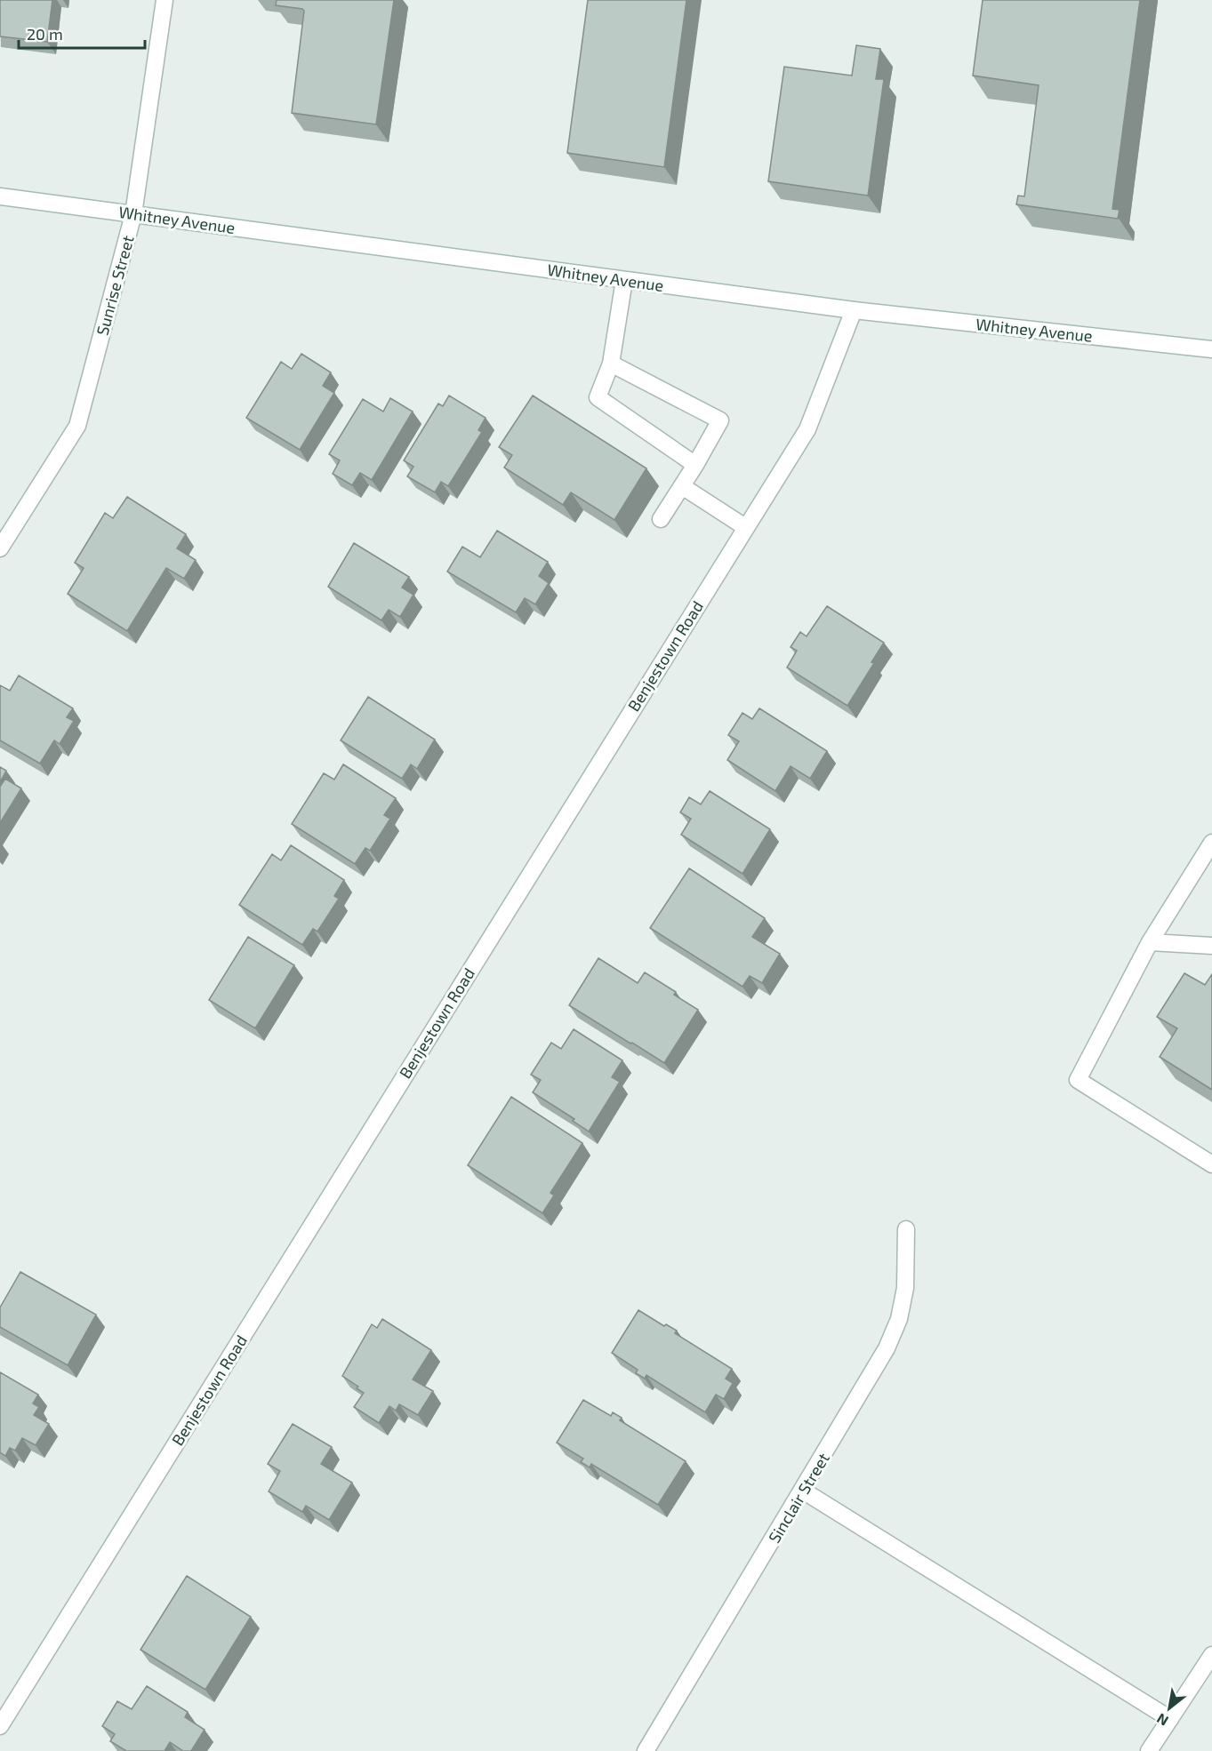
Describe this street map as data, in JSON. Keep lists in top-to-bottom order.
{
  "streets": {
    "street": [
      "Whitney Avenue",
      "Sunrise Street",
      "Benjestown Road",
      "Sinclair Street"
    ]
  },
  "crossings": [
    ["Whitney Avenue", "Sunrise Street"],
    ["Whitney Avenue", "Benjestown Road"]
  ],
  "scale_bar": "20 m",
  "north": "bottom left"
}
